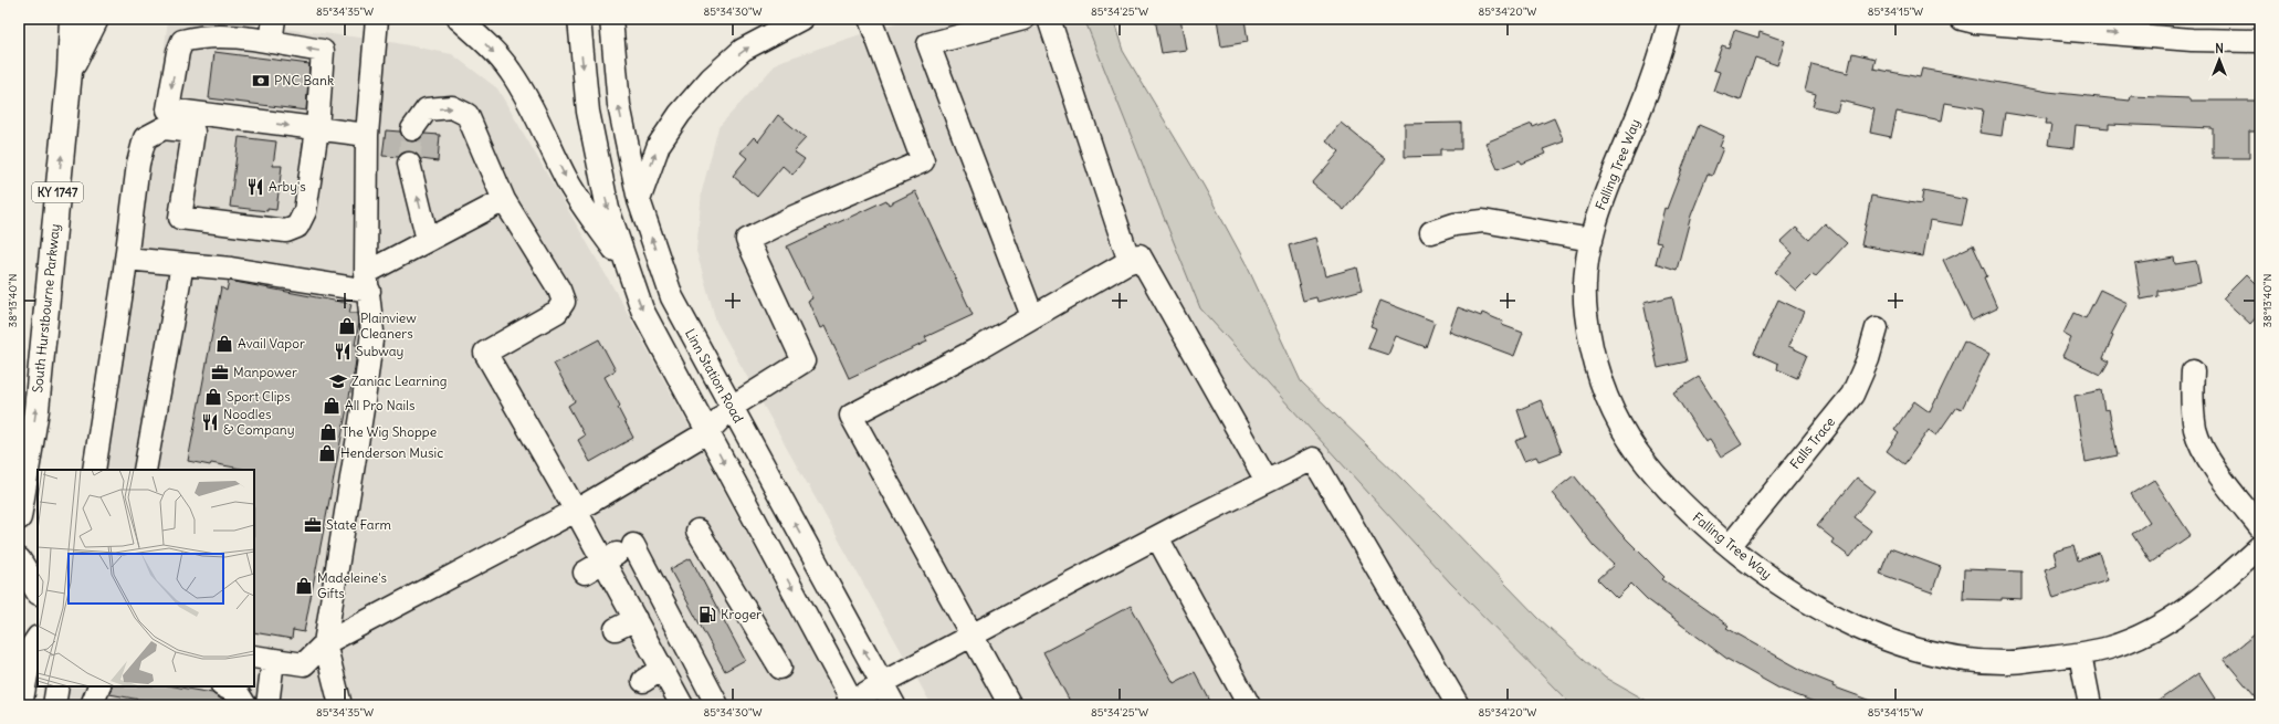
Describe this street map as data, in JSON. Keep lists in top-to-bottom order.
{
  "streets": {
    "main road": ["KY 1747", "South Hurstbourne Parkway"],
    "street": ["Falling Tree Way", "Linn Station Road", "Falls Trace"]
  },
  "crossings": [
    ["Falling Tree Way", "Falls Trace"]
  ],
  "one_way": ["South Hurstbourne Parkway"],
  "places": {
    "bank": ["PNC Bank"],
    "restaurant": ["Arby's", "Subway", "Noodles & Company"],
    "shop": [
      "Plainview Cleaners",
      "Avail Vapor",
      "Sport Clips",
      "All Pro Nails",
      "The Wig Shoppe",
      "Henderson Music",
      "Madeleine's Gifts"
    ],
    "office": ["Manpower", "State Farm"],
    "school or university": ["Zaniac Learning"],
    "fuel station": ["Kroger"]
  },
  "north": "top",
  "coordinates": [
    "85°34'35\"W",
    "85°34'30\"W",
    "85°34'25\"W",
    "85°34'20\"W",
    "85°34'15\"W",
    "38°13'40\"N"
  ]
}
